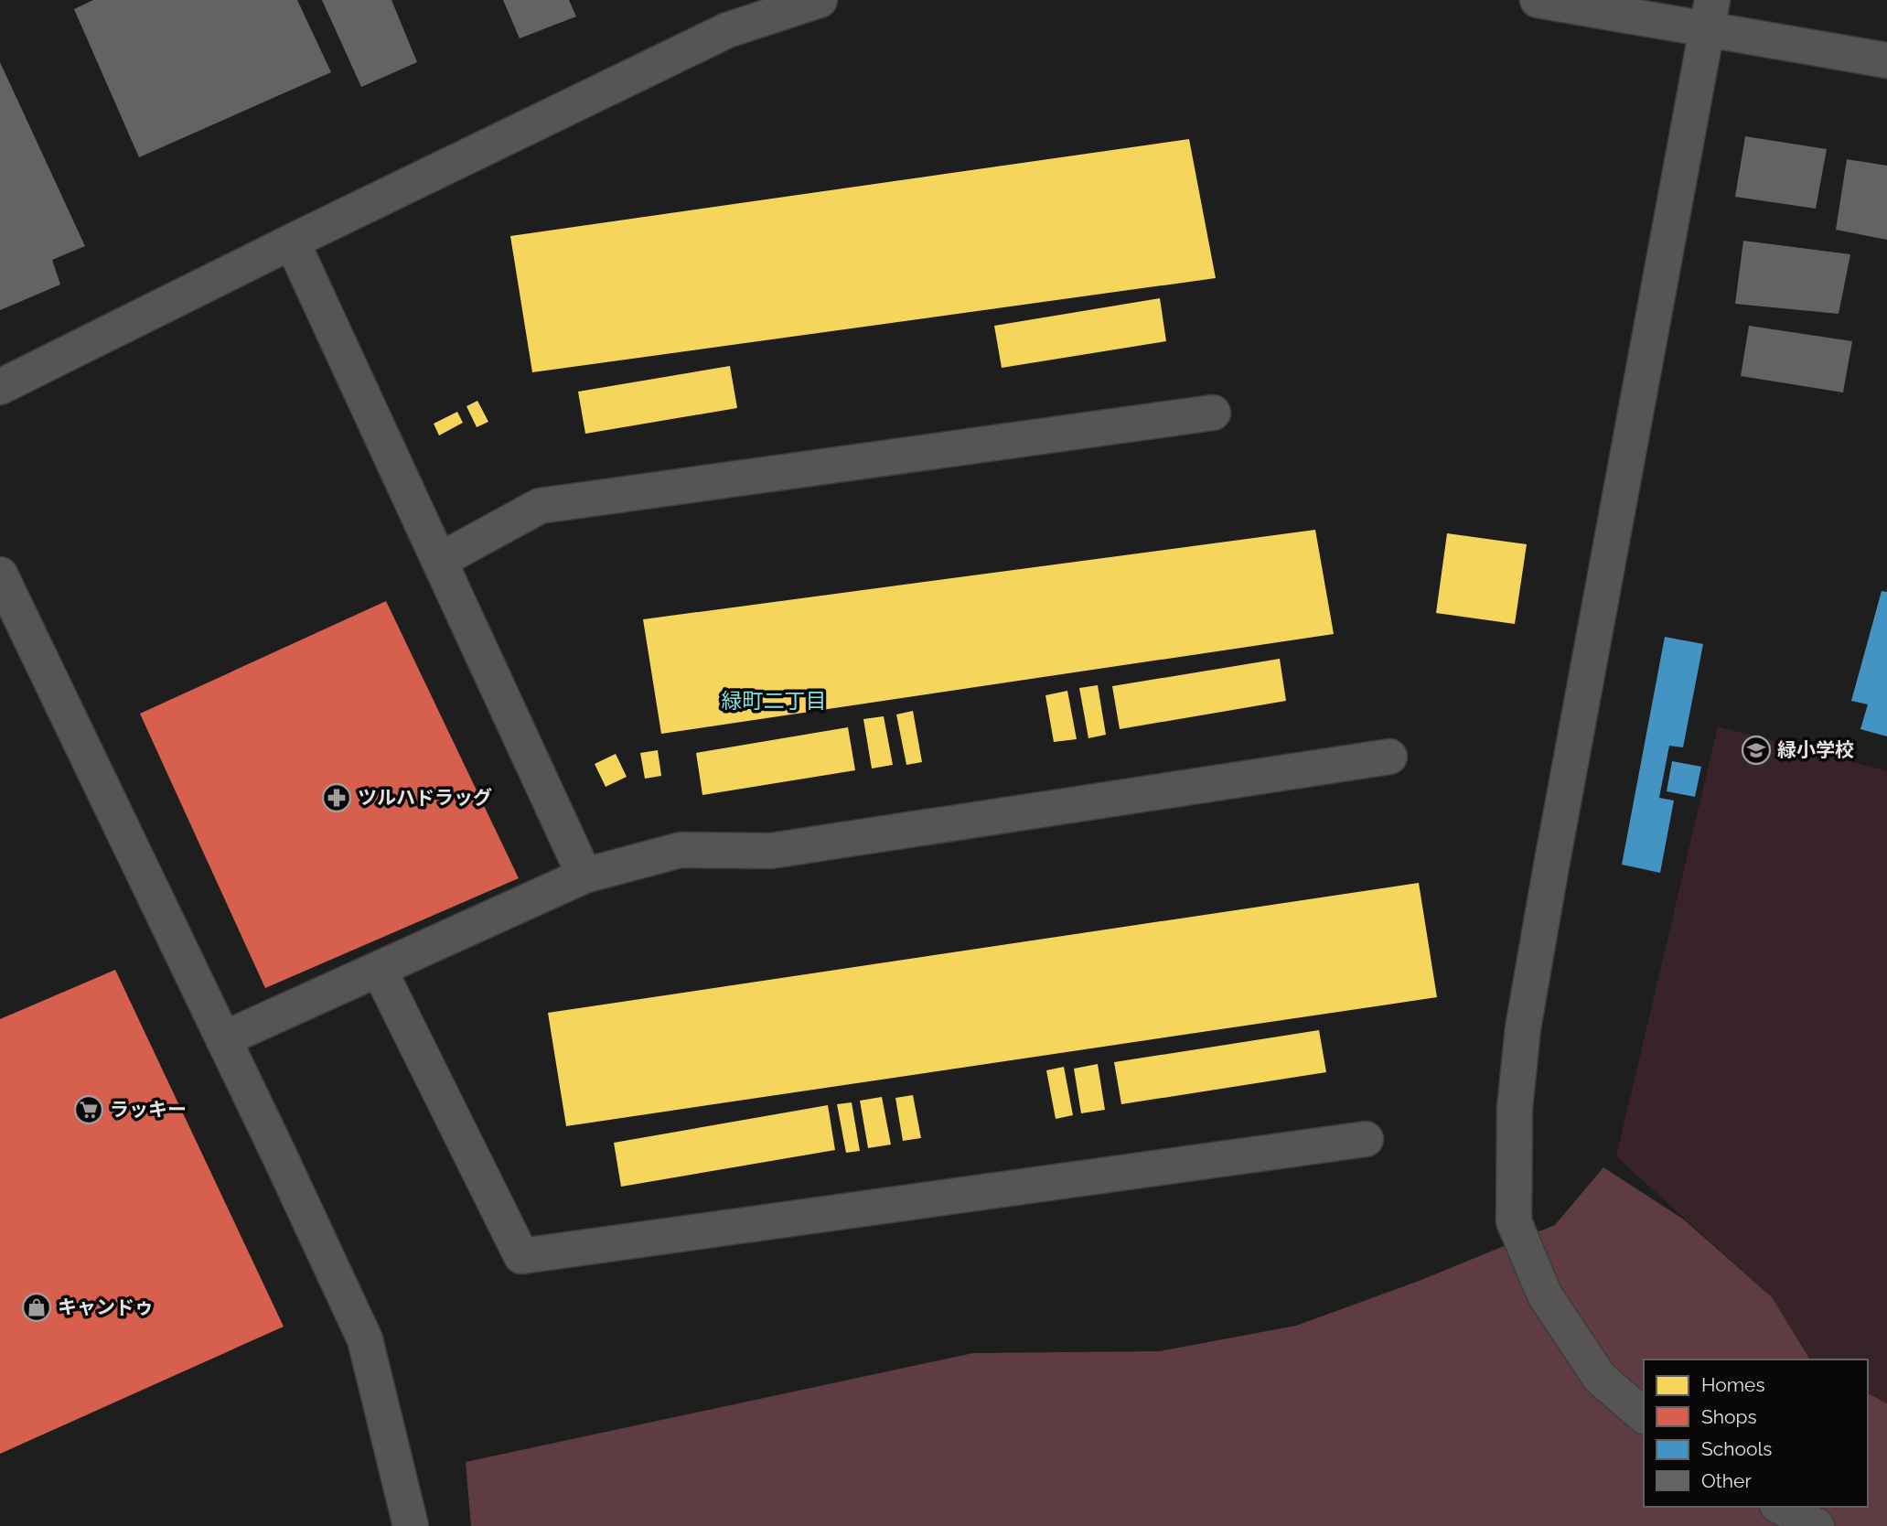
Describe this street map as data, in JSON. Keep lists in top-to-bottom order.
{
  "districts": ["緑町二丁目"],
  "places": {
    "school or university": ["緑小学校"],
    "pharmacy": ["ツルハドラッグ"],
    "supermarket": ["ラッキー"],
    "shop": ["キャンドゥ"]
  },
  "legend": [
    "Homes",
    "Shops",
    "Schools",
    "Other"
  ]
}
